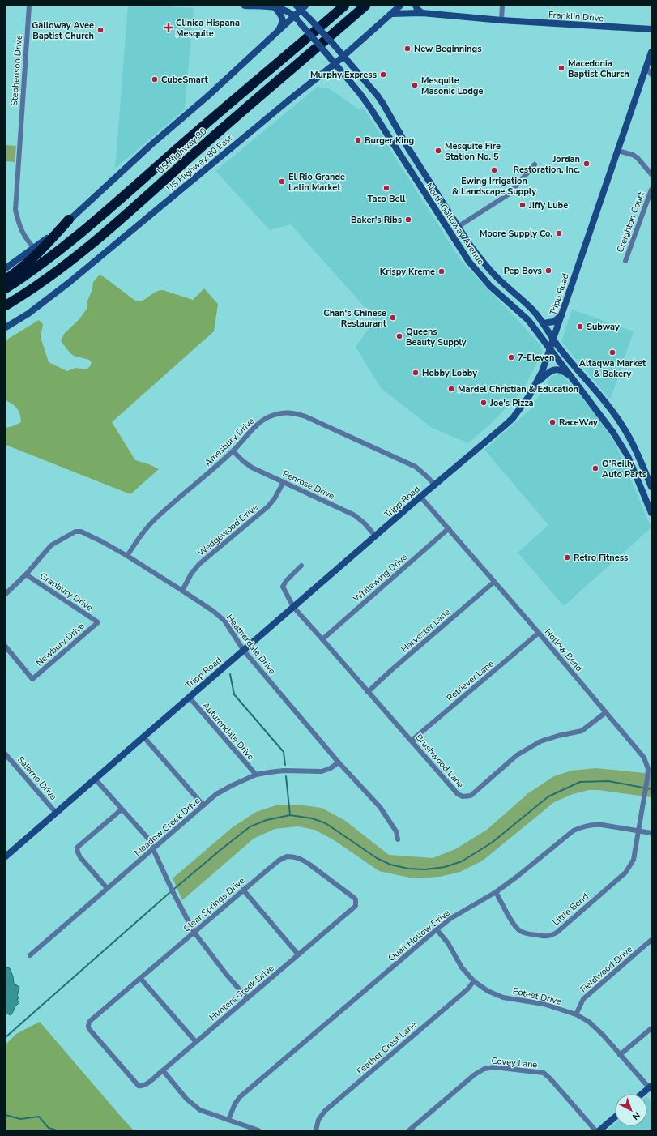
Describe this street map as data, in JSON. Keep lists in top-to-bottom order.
{
  "streets": {
    "highway": ["US Highway 80"],
    "main road": [
      "Franklin Drive",
      "US Highway 80 East",
      "North Galloway Avenue",
      "Tripp Road"
    ],
    "street": [
      "Stephenson Drive",
      "Creighton Court",
      "Amesbury Drive",
      "Penrose Drive",
      "Wedgewood Drive",
      "Whitewing Drive",
      "Granbury Drive",
      "Harvester Lane",
      "Newbury Drive",
      "Heatherdale Drive",
      "Hollow Bend",
      "Retriever Lane",
      "Autumndale Drive",
      "Brushwood Lane",
      "Salerno Drive",
      "Meadow Creek Drive",
      "Clear Springs Drive",
      "Little Bend",
      "Quail Hollow Drive",
      "Fieldwood Drive",
      "Hunters Creek Drive",
      "Poteet Drive",
      "Feather Crest Lane",
      "Covey Lane"
    ]
  },
  "crossings": [
    ["Franklin Drive", "US Highway 80 East"],
    ["US Highway 80 East", "North Galloway Avenue"],
    ["North Galloway Avenue", "Tripp Road"],
    ["Tripp Road", "Amesbury Drive"],
    ["Tripp Road", "Penrose Drive"],
    ["Tripp Road", "Heatherdale Drive"],
    ["Tripp Road", "Hollow Bend"],
    ["Tripp Road", "Autumndale Drive"],
    ["Tripp Road", "Brushwood Lane"],
    ["Tripp Road", "Salerno Drive"],
    ["Amesbury Drive", "Penrose Drive"],
    ["Amesbury Drive", "Heatherdale Drive"],
    ["Penrose Drive", "Wedgewood Drive"],
    ["Wedgewood Drive", "Heatherdale Drive"],
    ["Whitewing Drive", "Hollow Bend"],
    ["Whitewing Drive", "Brushwood Lane"],
    ["Granbury Drive", "Newbury Drive"],
    ["Granbury Drive", "Heatherdale Drive"],
    ["Harvester Lane", "Hollow Bend"],
    ["Harvester Lane", "Brushwood Lane"],
    ["Heatherdale Drive", "Meadow Creek Drive"],
    ["Hollow Bend", "Retriever Lane"],
    ["Hollow Bend", "Brushwood Lane"],
    ["Hollow Bend", "Little Bend"],
    ["Hollow Bend", "Quail Hollow Drive"],
    ["Retriever Lane", "Brushwood Lane"],
    ["Autumndale Drive", "Meadow Creek Drive"],
    ["Clear Springs Drive", "Hunters Creek Drive"],
    ["Little Bend", "Quail Hollow Drive"],
    ["Quail Hollow Drive", "Poteet Drive"],
    ["Fieldwood Drive", "Poteet Drive"],
    ["Poteet Drive", "Feather Crest Lane"]
  ],
  "places": {
    "health": ["Clinica Hispana Mesquite"],
    "other": [
      "Galloway Avee Baptist Church",
      "New Beginnings",
      "Macedonia Baptist Church",
      "Murphy Express",
      "CubeSmart",
      "Mesquite Masonic Lodge",
      "Burger King",
      "Mesquite Fire Station No. 5",
      "Jordan Restoration, Inc.",
      "Ewing Irrigation & Landscape Supply",
      "El Rio Grande Latin Market",
      "Taco Bell",
      "Jiffy Lube",
      "Baker's Ribs",
      "Moore Supply Co.",
      "Pep Boys",
      "Krispy Kreme",
      "Chan's Chinese Restaurant",
      "Subway",
      "Queens Beauty Supply",
      "Altaqwa Market & Bakery",
      "7-Eleven",
      "Hobby Lobby",
      "Mardel Christian & Education",
      "Joe's Pizza",
      "RaceWay",
      "O'Reilly Auto Parts",
      "Retro Fitness"
    ]
  },
  "north": "bottom right"
}
